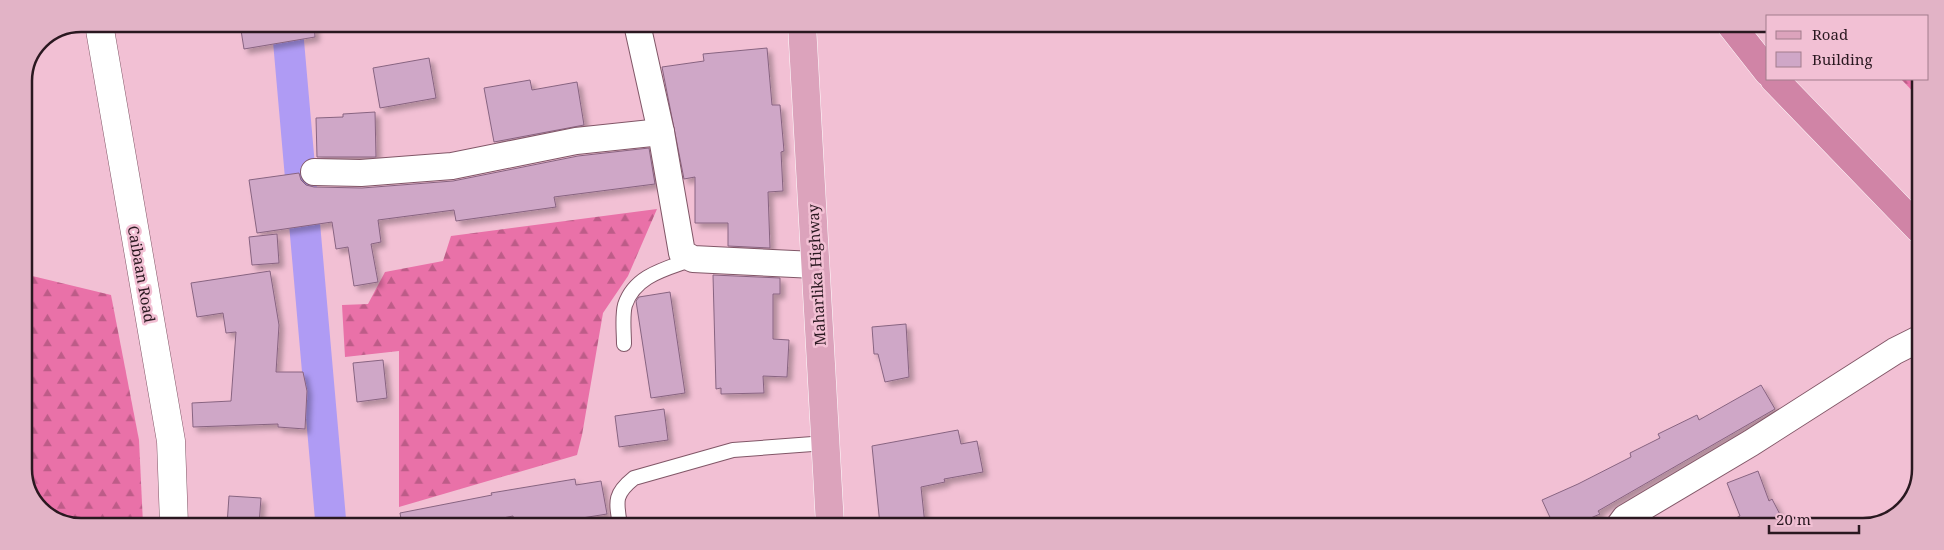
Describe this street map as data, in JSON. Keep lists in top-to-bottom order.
{
  "streets": {
    "main road": ["Maharlika Highway"],
    "street": ["Caibaan Road"]
  },
  "legend": ["Road", "Building"],
  "scale_bar": "20 m"
}
